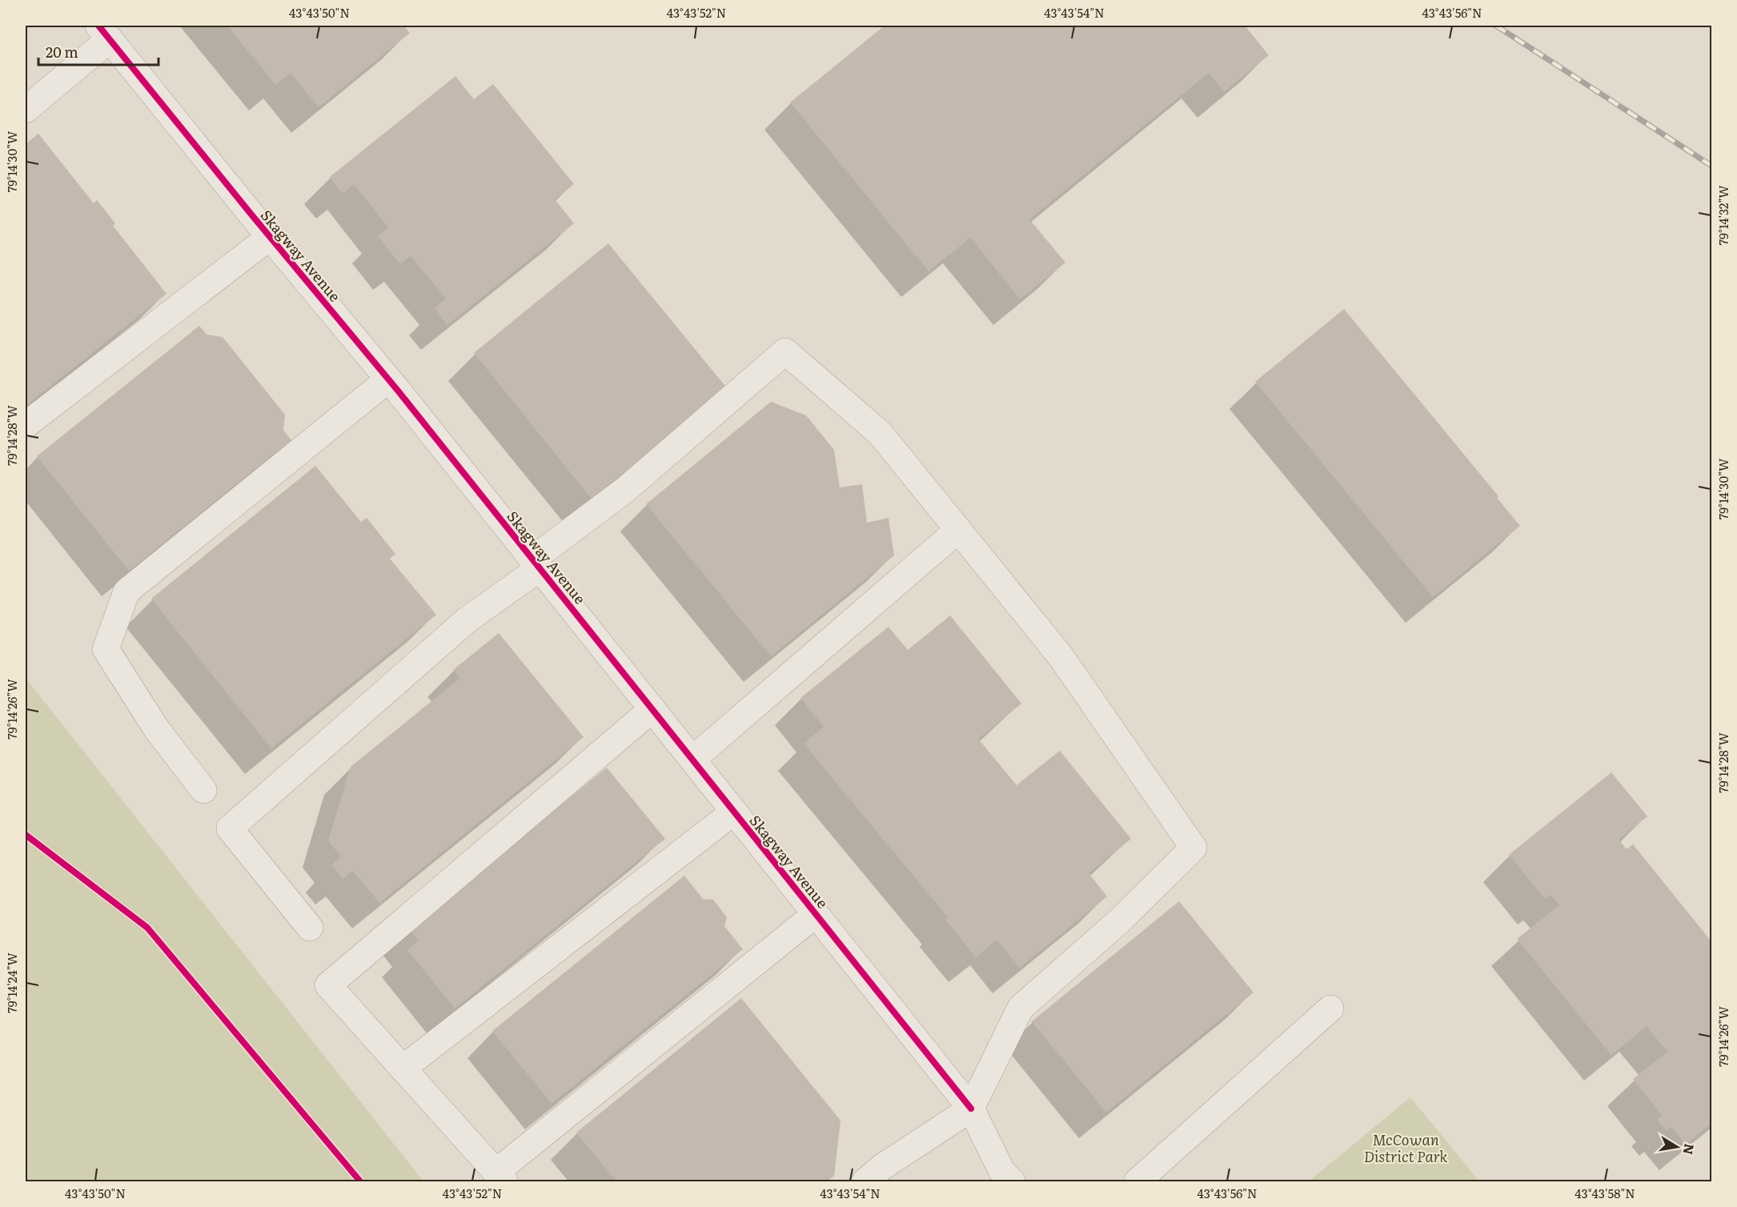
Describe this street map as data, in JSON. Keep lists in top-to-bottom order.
{
  "streets": {
    "street": ["Skagway Avenue"]
  },
  "parks": ["McCowan District Park"],
  "scale_bar": "20 m",
  "north": "right",
  "coordinates": [
    "43°43'50\"N",
    "43°43'52\"N",
    "43°43'54\"N",
    "43°43'56\"N",
    "79°14'30\"W",
    "79°14'32\"W",
    "79°14'28\"W",
    "79°14'26\"W",
    "79°14'24\"W",
    "43°43'58\"N"
  ]
}
